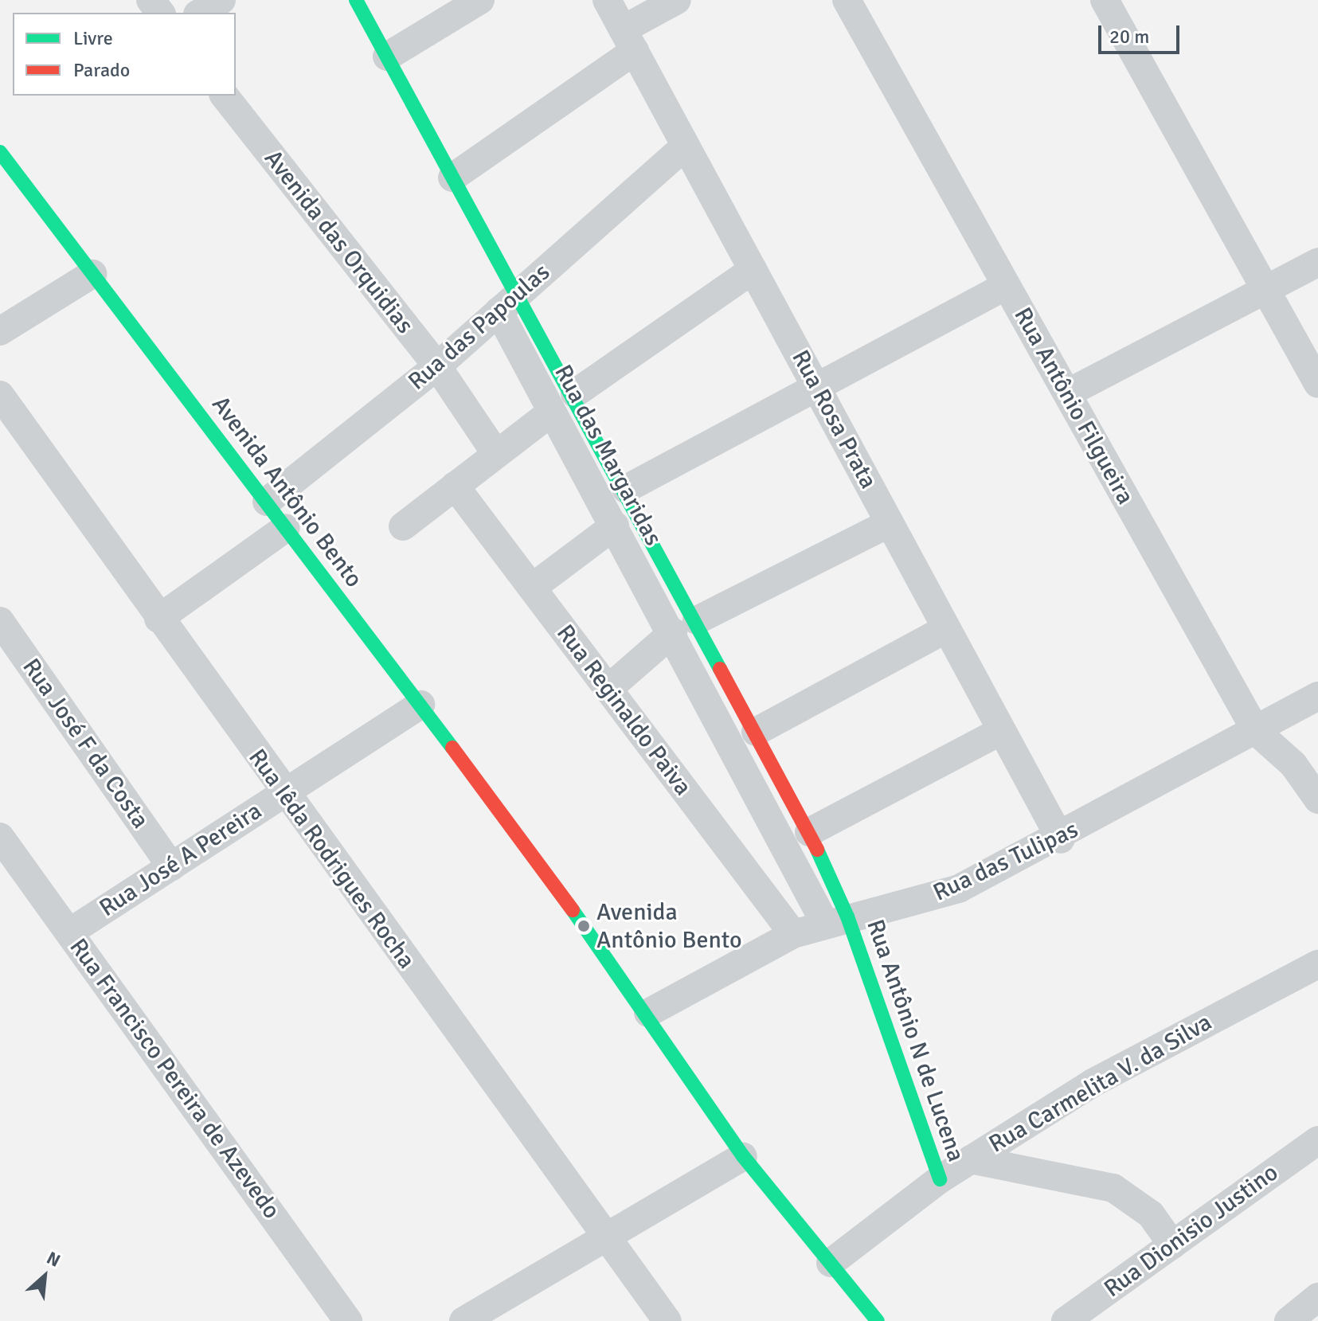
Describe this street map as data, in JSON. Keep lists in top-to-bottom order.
{
  "streets": {
    "street": [
      "Avenida das Orquidias",
      "Rua das Papoulas",
      "Rua Antônio Filgueira",
      "Rua Rosa Prata",
      "Rua das Margaridas",
      "Avenida Antônio Bento",
      "Rua Reginaldo Paiva",
      "Rua José F da Costa",
      "Rua Iêda Rodrigues Rocha",
      "Rua José A Pereira",
      "Rua das Tulipas",
      "Rua Antônio N de Lucena",
      "Rua Francisco Pereira de Azevedo",
      "Rua Carmelita V. da Silva",
      "Rua Dionisio Justino"
    ]
  },
  "crossings": [
    ["Avenida das Orquidias", "Rua das Papoulas"],
    ["Rua das Papoulas", "Rua Rosa Prata"],
    ["Rua das Papoulas", "Rua das Margaridas"],
    ["Rua das Papoulas", "Avenida Antônio Bento"],
    ["Rua Antônio Filgueira", "Rua das Tulipas"],
    ["Rua Rosa Prata", "Rua das Tulipas"],
    ["Rua das Margaridas", "Rua das Tulipas"],
    ["Rua das Margaridas", "Rua Antônio N de Lucena"],
    ["Avenida Antônio Bento", "Rua José A Pereira"],
    ["Avenida Antônio Bento", "Rua das Tulipas"],
    ["Avenida Antônio Bento", "Rua Carmelita V. da Silva"],
    ["Rua Reginaldo Paiva", "Rua das Tulipas"],
    ["Rua José F da Costa", "Rua José A Pereira"],
    ["Rua Iêda Rodrigues Rocha", "Rua José A Pereira"],
    ["Rua José A Pereira", "Rua Francisco Pereira de Azevedo"],
    ["Rua das Tulipas", "Rua Antônio N de Lucena"],
    ["Rua Antônio N de Lucena", "Rua Carmelita V. da Silva"]
  ],
  "places": ["Avenida Antônio Bento"],
  "legend": ["Livre", "Parado"],
  "scale_bar": "20 m",
  "north": "top right"
}
